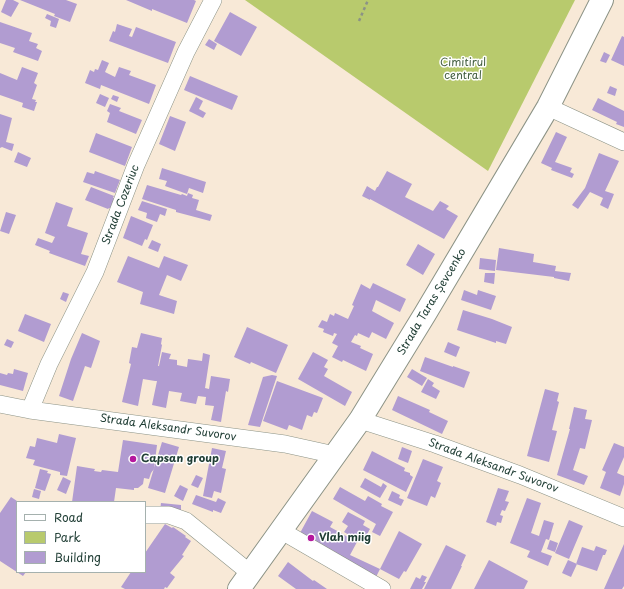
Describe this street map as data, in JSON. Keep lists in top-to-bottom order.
{
  "streets": {
    "main road": ["Strada Taras Șevcenko"],
    "street": ["Strada Cozeriuc", "Strada Aleksandr Suvorov"]
  },
  "crossings": [
    ["Strada Cozeriuc", "Strada Aleksandr Suvorov"],
    ["Strada Taras Șevcenko", "Strada Aleksandr Suvorov"]
  ],
  "parks": ["Cimitirul central"],
  "places": ["Capsan group", "Vlah miig"],
  "legend": ["Road", "Park", "Building"]
}
